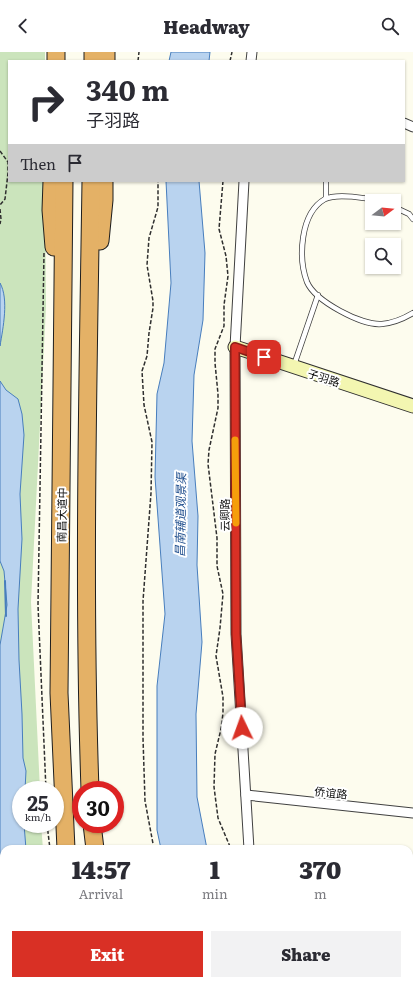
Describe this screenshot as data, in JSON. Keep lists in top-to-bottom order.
{
  "streets": {
    "highway": ["南昌大道中"],
    "street": ["子羽路", "云卿路", "侨谊路"]
  },
  "crossings": [
    ["子羽路", "云卿路"],
    ["云卿路", "侨谊路"]
  ],
  "water": ["昌南辅道观景渠"],
  "north": "right",
  "page": {
    "header": "Headway",
    "turn": ["340 m", "子羽路"],
    "then": "Then",
    "speed": "25 km/h",
    "limit": "30",
    "eta": [
      "14:57",
      "Arrival",
      "1",
      "min",
      "370",
      "m"
    ],
    "buttons": ["Exit", "Share"]
  }
}
